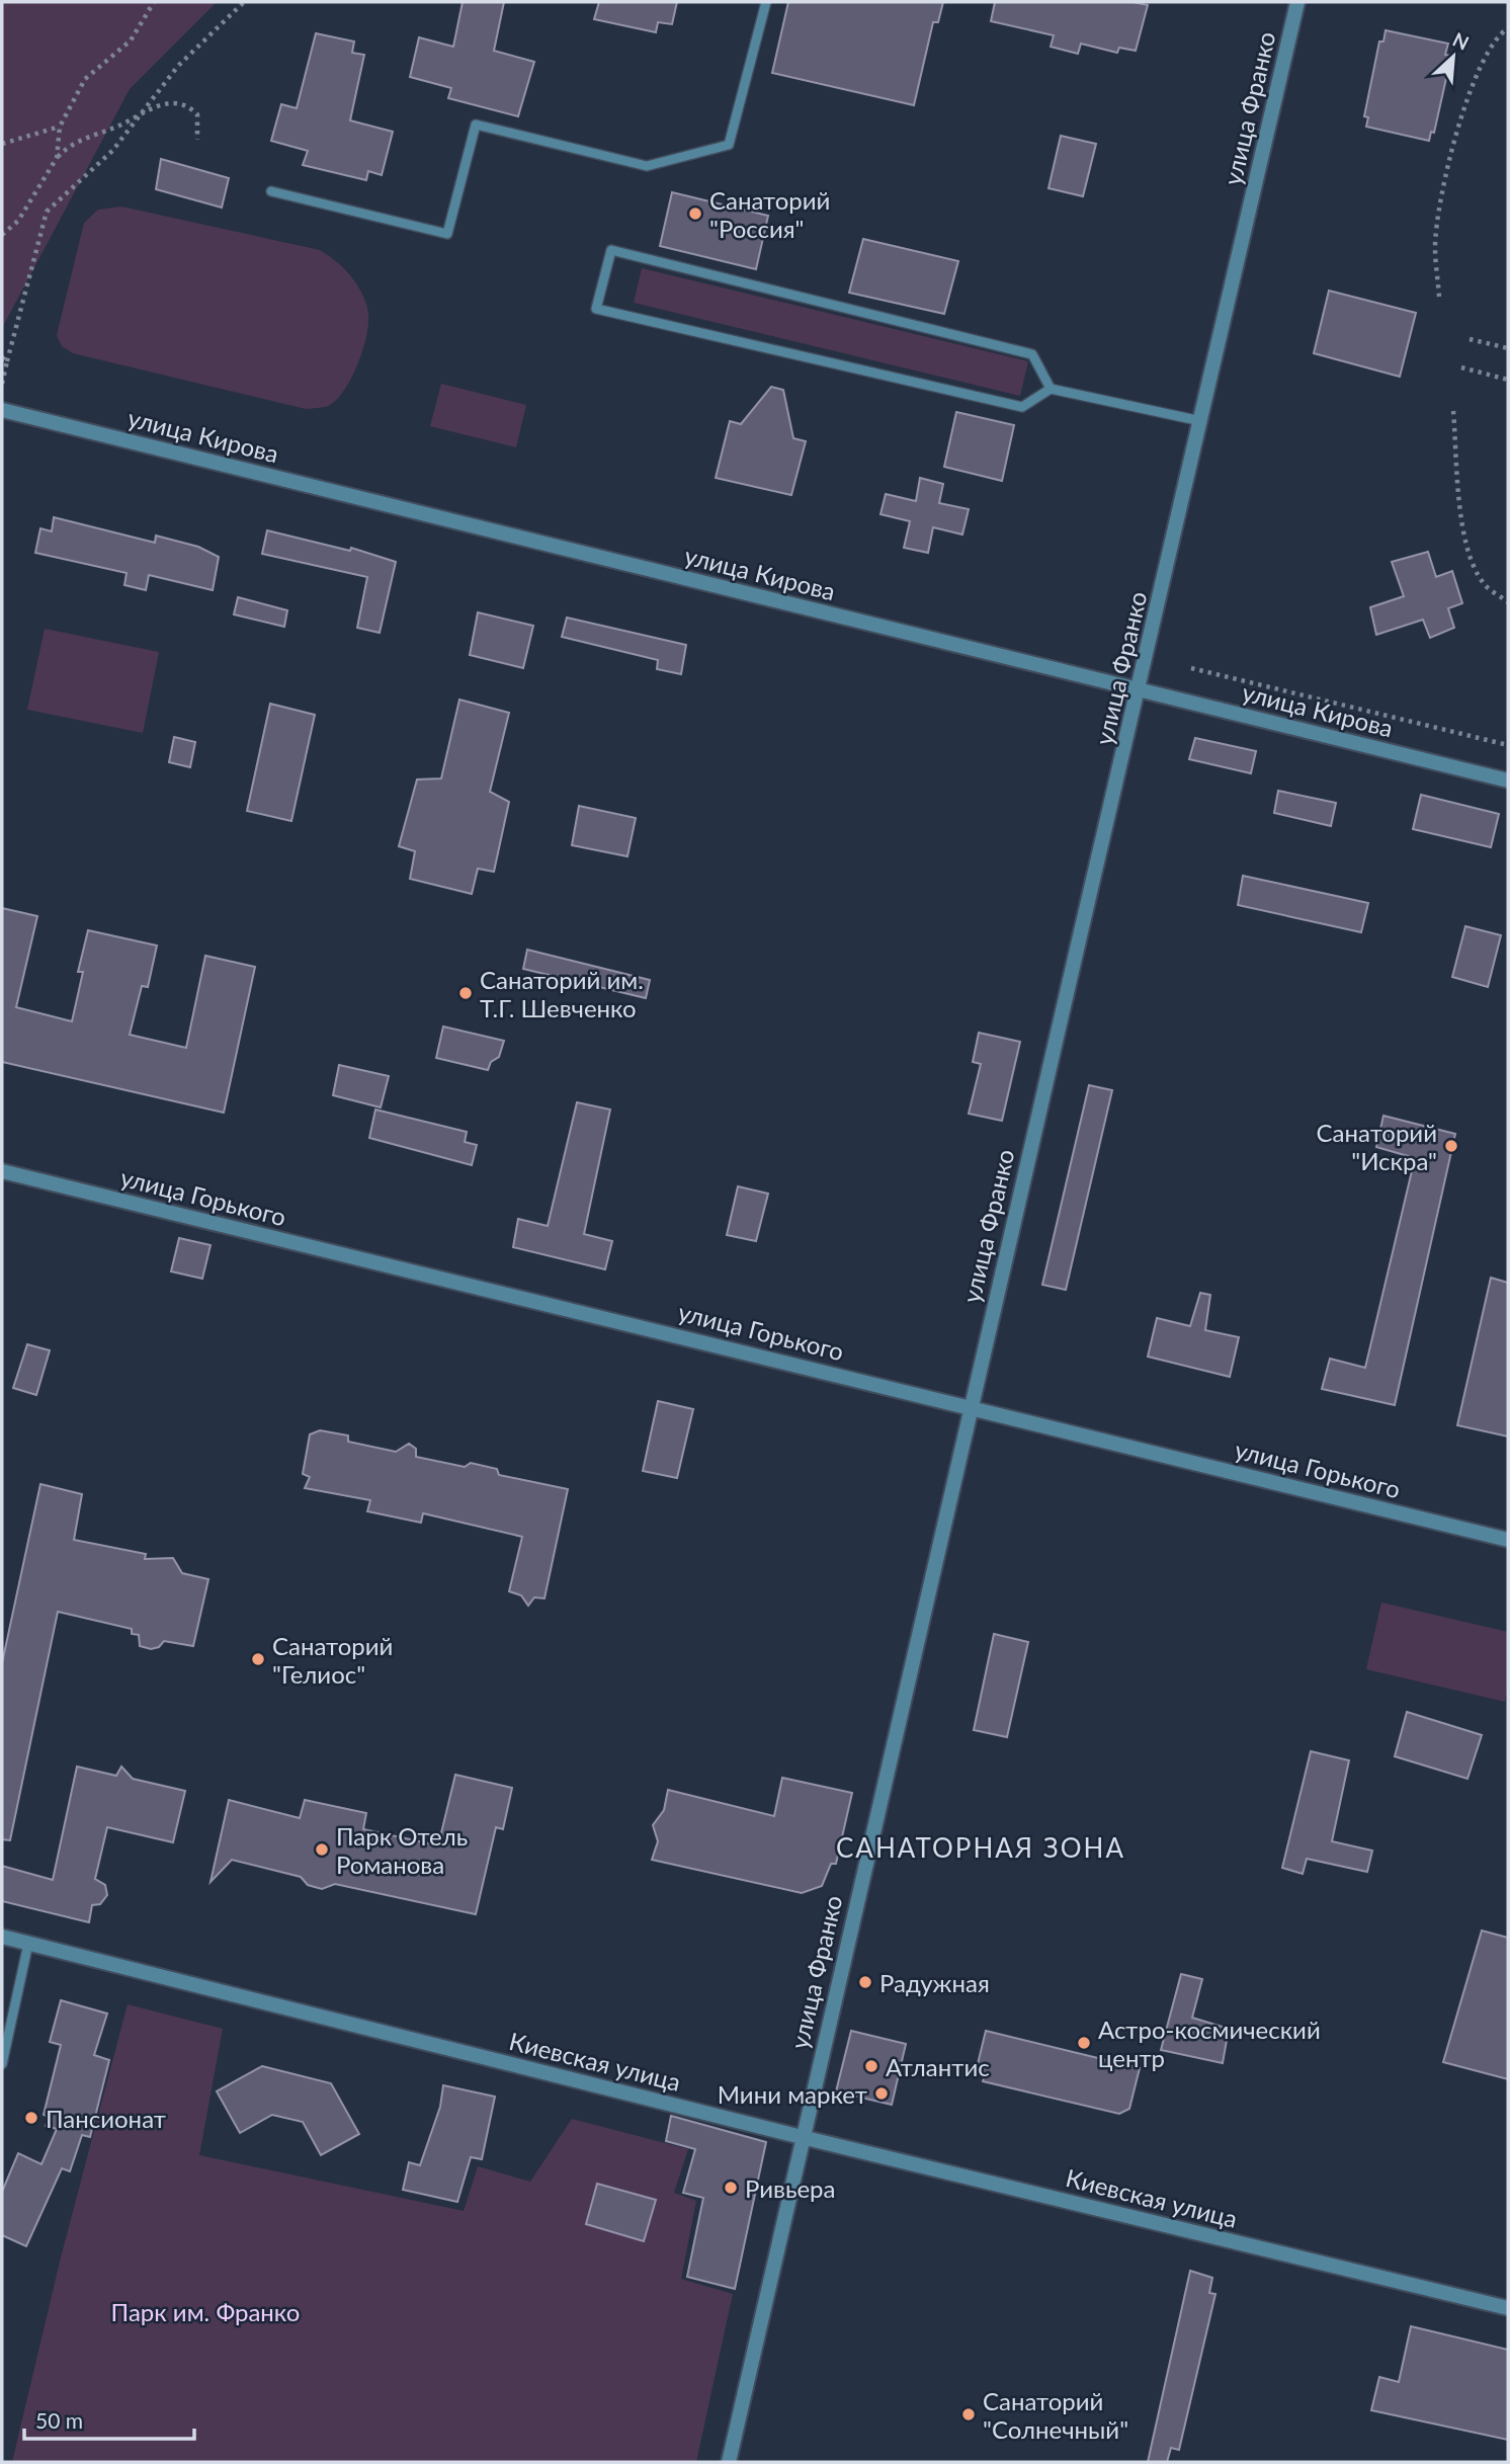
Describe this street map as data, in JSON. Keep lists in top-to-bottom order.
{
  "streets": {
    "street": [
      "улица Франко",
      "улица Кирова",
      "улица Горького",
      "Киевская улица"
    ]
  },
  "crossings": [
    ["улица Франко", "улица Кирова"],
    ["улица Франко", "улица Горького"],
    ["улица Франко", "Киевская улица"]
  ],
  "districts": ["САНАТОРНАЯ ЗОНА"],
  "parks": ["Парк им. Франко"],
  "places": [
    "Санаторий \"Россия\"",
    "Санаторий им. Т.Г. Шевченко",
    "Санаторий \"Искра\"",
    "Санаторий \"Гелиос\"",
    "Парк Отель Романова",
    "Радужная",
    "Астро-космический центр",
    "Атлантис",
    "Мини маркет",
    "Пансионат",
    "Ривьера",
    "Санаторий \"Солнечный\""
  ],
  "scale_bar": "50 m",
  "north": "top right"
}
